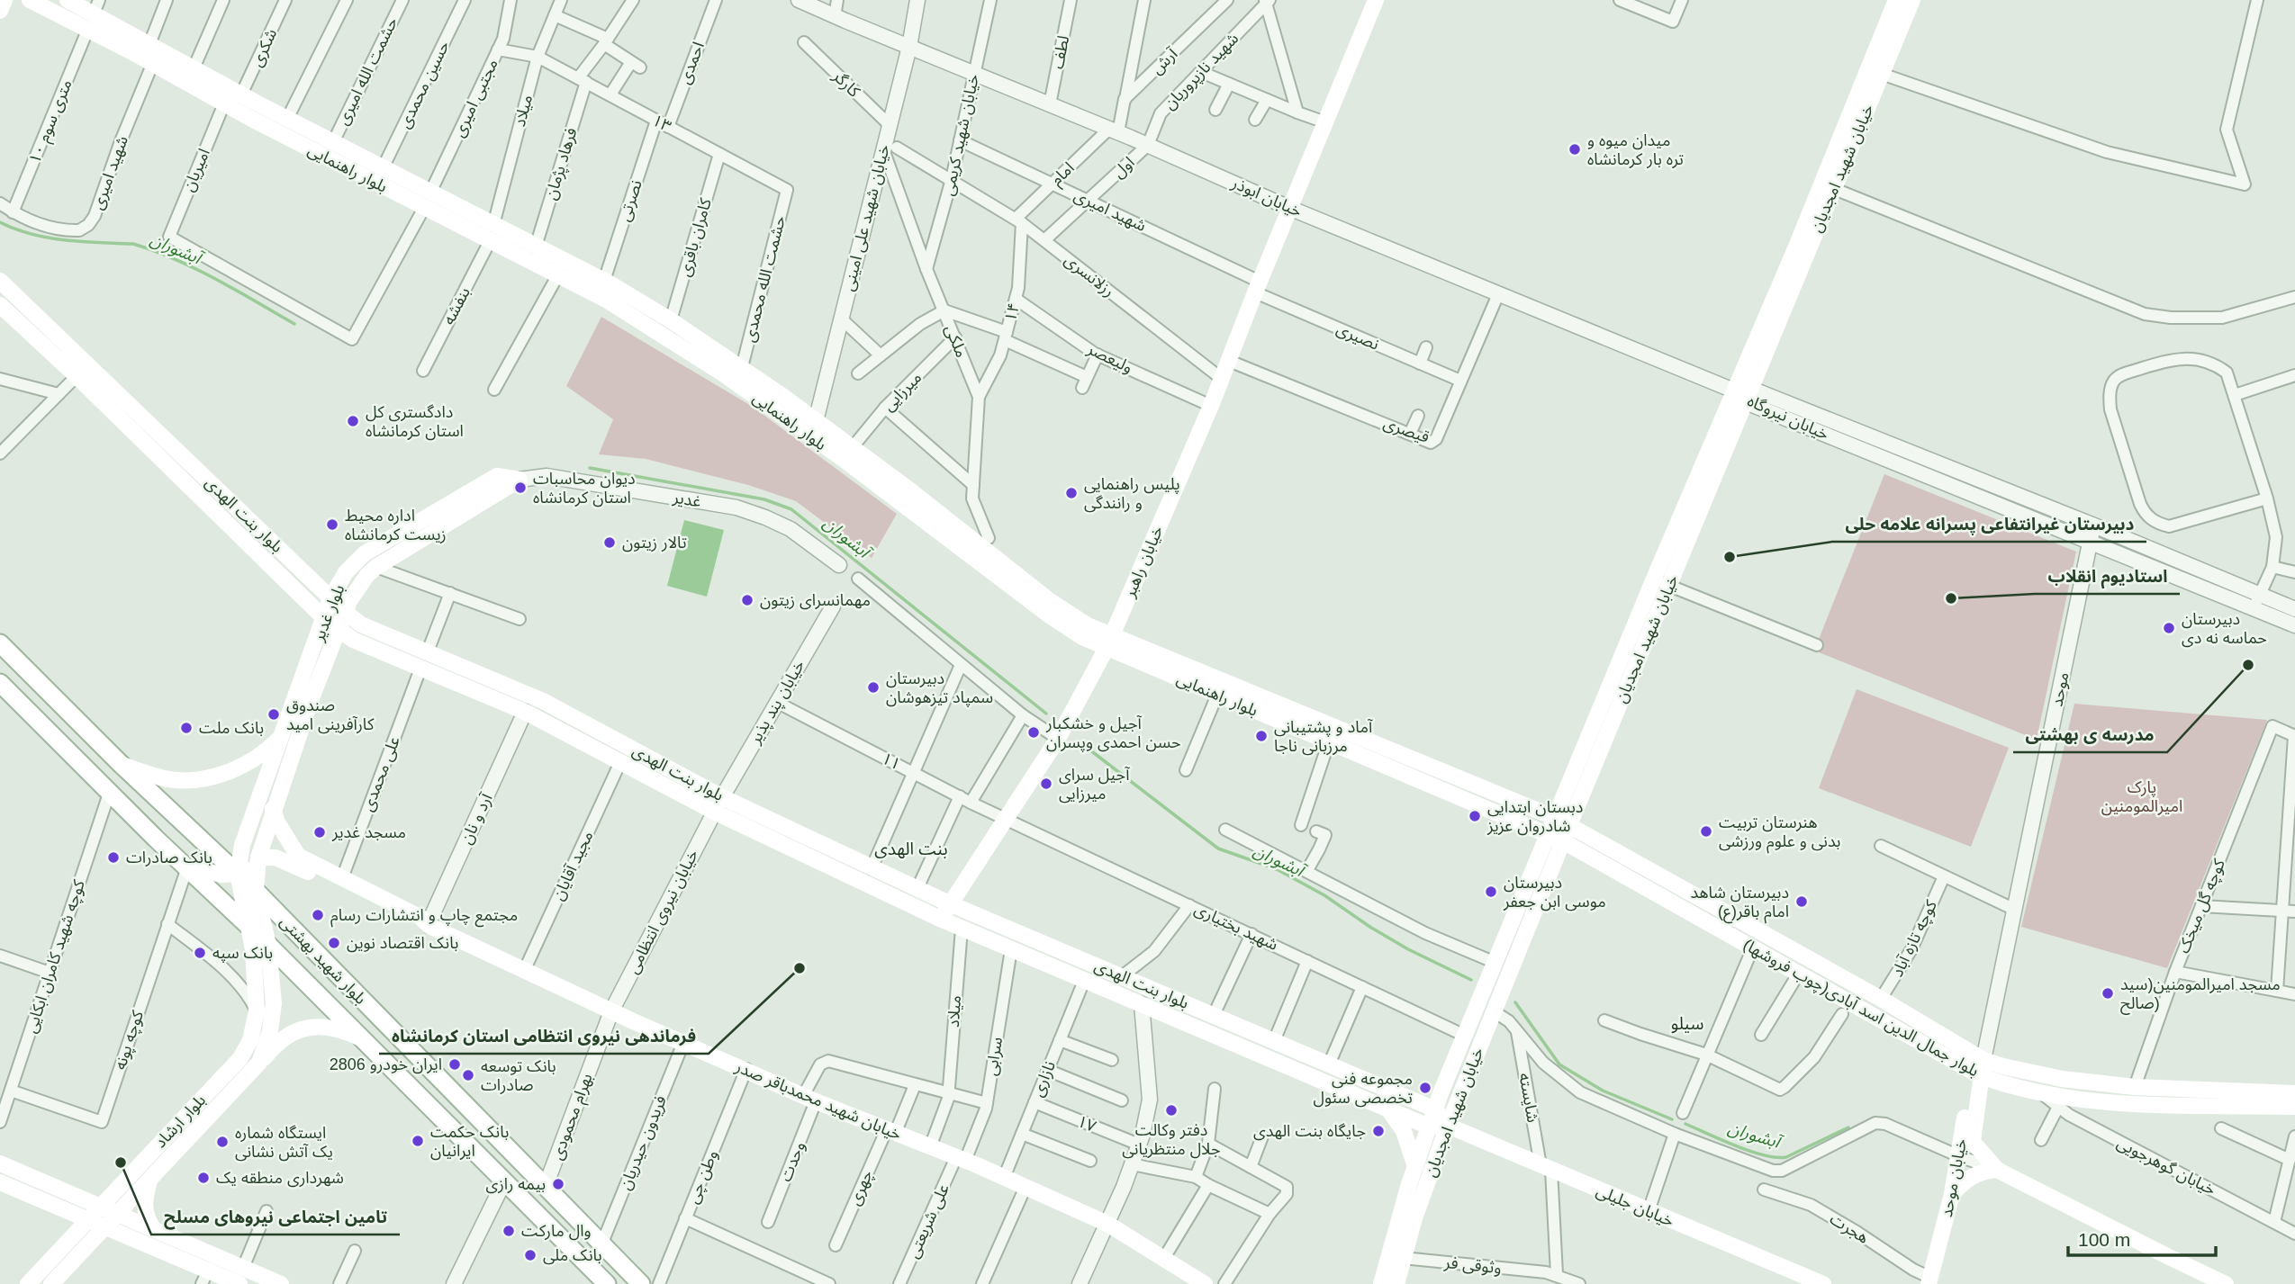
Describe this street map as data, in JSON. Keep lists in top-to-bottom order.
{
  "streets": {
    "main road": [
      "بلوار راهنمایی",
      "خیابان شهید امجدیان",
      "بلوار بنت الهدی",
      "خیابان راهبر",
      "بلوار غدیر",
      "بلوار شهید بهشتی",
      "بلوار جمال الدین اسد آبادی(چوب فروشها)",
      "خیابان شهید محمدباقر صدر",
      "بلوار ارشاد",
      "خیابان موحد",
      "خیابان جلیلی"
    ],
    "street": [
      "شکری",
      "لطف",
      "آرش",
      "احمدی",
      "حشمت الله امیری",
      "شهید نازپروریان",
      "کارگر",
      "حسین محمدی",
      "مجتبی امیری",
      "میلاد",
      "۱۰ متری سوم",
      "۱۳",
      "خیابان شهید کریمی",
      "فرهاد پژمان",
      "اول",
      "امیریان",
      "شهید امیری",
      "امام",
      "خیابان ابوذر",
      "نصرتی",
      "خیابان شهید علی امینی",
      "کامران باقری",
      "رزلانسری",
      "حشمت الله محمدی",
      "بنفشه",
      "۱۴",
      "نصیری",
      "ملکی",
      "ولیعصر",
      "میرزایی",
      "خیابان نیروگاه",
      "قیصری",
      "غدیر",
      "موحد",
      "خیابان پند پذیر",
      "۱۱",
      "علی محمدی",
      "آرد و نان",
      "مجید آقایان",
      "کوچه گل میخک",
      "خیابان نیروی انتظامی",
      "شهید بختیاری",
      "کوچه تازه آباد",
      "کوچه شهید کامران ابکایی",
      "کوچه پونه",
      "سرابی",
      "نازاری",
      "شایسته",
      "بهرام محمودی",
      "۱۷",
      "فریدون حیدریان",
      "وحدت",
      "خیابان گوهرجویی",
      "وطن چی",
      "چهری",
      "علی شریعتی",
      "هجرت",
      "وثوقی فر"
    ]
  },
  "crossings": [
    ["شکری", "بلوار راهنمایی"],
    ["لطف", "خیابان ابوذر"],
    ["احمدی", "۱۳"],
    ["حشمت الله امیری", "بلوار راهنمایی"],
    ["شهید نازپروریان", "اول"],
    ["شهید نازپروریان", "خیابان ابوذر"],
    ["کارگر", "خیابان شهید علی امینی"],
    ["حسین محمدی", "بلوار راهنمایی"],
    ["مجتبی امیری", "۱۳"],
    ["مجتبی امیری", "بلوار راهنمایی"],
    ["مجتبی امیری", "امیریان"],
    ["میلاد", "۱۳"],
    ["میلاد", "بلوار راهنمایی"],
    ["میلاد", "بلوار بنت الهدی"],
    ["میلاد", "خیابان شهید محمدباقر صدر"],
    ["۱۰ متری سوم", "بلوار راهنمایی"],
    ["۱۰ متری سوم", "شهید امیری"],
    ["۱۳", "فرهاد پژمان"],
    ["۱۳", "نصرتی"],
    ["۱۳", "کامران باقری"],
    ["۱۳", "حشمت الله محمدی"],
    ["خیابان شهید کریمی", "شهید امیری"],
    ["خیابان شهید کریمی", "خیابان ابوذر"],
    ["خیابان شهید کریمی", "رزلانسری"],
    ["خیابان شهید کریمی", "ملکی"],
    ["فرهاد پژمان", "بلوار راهنمایی"],
    ["اول", "شهید امیری"],
    ["اول", "خیابان ابوذر"],
    ["اول", "رزلانسری"],
    ["بلوار راهنمایی", "خیابان شهید امجدیان"],
    ["بلوار راهنمایی", "امیریان"],
    ["بلوار راهنمایی", "شهید امیری"],
    ["بلوار راهنمایی", "نصرتی"],
    ["بلوار راهنمایی", "خیابان شهید علی امینی"],
    ["بلوار راهنمایی", "کامران باقری"],
    ["بلوار راهنمایی", "حشمت الله محمدی"],
    ["بلوار راهنمایی", "بنفشه"],
    ["بلوار راهنمایی", "میرزایی"],
    ["بلوار راهنمایی", "خیابان راهبر"],
    ["بلوار راهنمایی", "بلوار جمال الدین اسد آبادی(چوب فروشها)"],
    ["خیابان شهید امجدیان", "خیابان ابوذر"],
    ["خیابان شهید امجدیان", "خیابان نیروگاه"],
    ["خیابان شهید امجدیان", "بلوار بنت الهدی"],
    ["خیابان شهید امجدیان", "شهید بختیاری"],
    ["خیابان شهید امجدیان", "بلوار جمال الدین اسد آبادی(چوب فروشها)"],
    ["خیابان شهید امجدیان", "خیابان جلیلی"],
    ["خیابان شهید امجدیان", "وثوقی فر"],
    ["شهید امیری", "امام"],
    ["شهید امیری", "نصیری"],
    ["شهید امیری", "خیابان راهبر"],
    ["امام", "خیابان ابوذر"],
    ["امام", "رزلانسری"],
    ["امام", "۱۴"],
    ["خیابان ابوذر", "خیابان شهید علی امینی"],
    ["خیابان ابوذر", "خیابان نیروگاه"],
    ["خیابان ابوذر", "قیصری"],
    ["خیابان ابوذر", "خیابان راهبر"],
    ["خیابان شهید علی امینی", "رزلانسری"],
    ["خیابان شهید علی امینی", "ملکی"],
    ["رزلانسری", "۱۴"],
    ["رزلانسری", "ملکی"],
    ["رزلانسری", "خیابان راهبر"],
    ["۱۴", "ملکی"],
    ["۱۴", "ولیعصر"],
    ["نصیری", "قیصری"],
    ["نصیری", "خیابان راهبر"],
    ["ملکی", "میرزایی"],
    ["ولیعصر", "خیابان راهبر"],
    ["خیابان نیروگاه", "موحد"],
    ["قیصری", "خیابان راهبر"],
    ["غدیر", "بلوار غدیر"],
    ["بلوار بنت الهدی", "خیابان راهبر"],
    ["بلوار بنت الهدی", "بلوار غدیر"],
    ["بلوار بنت الهدی", "خیابان پند پذیر"],
    ["بلوار بنت الهدی", "علی محمدی"],
    ["بلوار بنت الهدی", "آرد و نان"],
    ["بلوار بنت الهدی", "مجید آقایان"],
    ["بلوار بنت الهدی", "خیابان نیروی انتظامی"],
    ["بلوار بنت الهدی", "سرابی"],
    ["بلوار بنت الهدی", "نازاری"],
    ["بلوار بنت الهدی", "خیابان جلیلی"],
    ["خیابان راهبر", "۱۱"],
    ["خیابان راهبر", "شهید بختیاری"],
    ["بلوار غدیر", "بلوار شهید بهشتی"],
    ["بلوار غدیر", "خیابان شهید محمدباقر صدر"],
    ["بلوار غدیر", "بلوار ارشاد"],
    ["موحد", "بلوار جمال الدین اسد آبادی(چوب فروشها)"],
    ["موحد", "خیابان موحد"],
    ["خیابان پند پذیر", "۱۱"],
    ["خیابان پند پذیر", "خیابان نیروی انتظامی"],
    ["۱۱", "شهید بختیاری"],
    ["علی محمدی", "خیابان شهید محمدباقر صدر"],
    ["آرد و نان", "خیابان شهید محمدباقر صدر"],
    ["مجید آقایان", "خیابان شهید محمدباقر صدر"],
    ["کوچه گل میخک", "بلوار جمال الدین اسد آبادی(چوب فروشها)"],
    ["خیابان نیروی انتظامی", "خیابان شهید محمدباقر صدر"],
    ["خیابان نیروی انتظامی", "بهرام محمودی"],
    ["کوچه تازه آباد", "بلوار جمال الدین اسد آبادی(چوب فروشها)"],
    ["کوچه شهید کامران ابکایی", "بلوار شهید بهشتی"],
    ["کوچه شهید کامران ابکایی", "کوچه پونه"],
    ["بلوار شهید بهشتی", "کوچه پونه"],
    ["بلوار شهید بهشتی", "بهرام محمودی"],
    ["بلوار شهید بهشتی", "بلوار ارشاد"],
    ["بلوار شهید بهشتی", "فریدون حیدریان"],
    ["بلوار جمال الدین اسد آبادی(چوب فروشها)", "خیابان گوهرجویی"],
    ["بلوار جمال الدین اسد آبادی(چوب فروشها)", "خیابان موحد"],
    ["سرابی", "خیابان شهید محمدباقر صدر"],
    ["سرابی", "علی شریعتی"],
    ["نازاری", "خیابان شهید محمدباقر صدر"],
    ["نازاری", "۱۷"],
    ["شایسته", "خیابان جلیلی"],
    ["شایسته", "وثوقی فر"],
    ["خیابان شهید محمدباقر صدر", "بهرام محمودی"],
    ["خیابان شهید محمدباقر صدر", "فریدون حیدریان"],
    ["خیابان شهید محمدباقر صدر", "وحدت"],
    ["خیابان شهید محمدباقر صدر", "وطن چی"],
    ["خیابان شهید محمدباقر صدر", "چهری"],
    ["خیابان شهید محمدباقر صدر", "علی شریعتی"],
    ["خیابان موحد", "هجرت"]
  ],
  "districts": ["بنت الهدی", "سیلو"],
  "water": ["آبشوران"],
  "parks": ["پارک امیرالمومنین"],
  "places": [
    "میدان میوه و تره بار کرمانشاه",
    "دادگستری کل استان کرمانشاه",
    "دیوان محاسبات استان کرمانشاه",
    "پلیس راهنمایی و رانندگی",
    "اداره محیط زیست کرمانشاه",
    "تالار زیتون",
    "دبیرستان غیرانتفاعی پسرانه علامه حلی",
    "استادیوم انقلاب",
    "مهمانسرای زیتون",
    "دبیرستان حماسه نه دی",
    "مدرسه ی بهشتی",
    "دبیرستان سمپاد تیزهوشان",
    "صندوق کارآفرینی امید",
    "بانک ملت",
    "آجیل و خشکبار حسن احمدی وپسران",
    "آماد و پشتیبانی مرزبانی ناجا",
    "آجیل سرای میرزایی",
    "دبستان ابتدایی شادروان عزیز",
    "هنرستان تربیت بدنی و علوم ورزشی",
    "مسجد غدیر",
    "بانک صادرات",
    "دبیرستان موسی ابن جعفر",
    "دبیرستان شاهد امام باقر(ع)",
    "مجتمع چاپ و انتشارات رسام",
    "بانک اقتصاد نوین",
    "بانک سپه",
    "فرماندهی نیروی انتظامی استان کرمانشاه",
    "مسجد امیرالمومنین(سید صالح)",
    "ایران خودرو 2806",
    "بانک توسعه صادرات",
    "مجموعه فنی تخصصی سئول",
    "دفتر وکالت جلال منتظریانی",
    "جایگاه بنت الهدی",
    "بانک حکمت ایرانیان",
    "ایستگاه شماره یک آتش نشانی",
    "تامین اجتماعی نیروهای مسلح",
    "شهرداری منطقه یک",
    "بیمه رازی",
    "وال مارکت",
    "بانک ملی"
  ],
  "scale_bar": "100 m"
}
